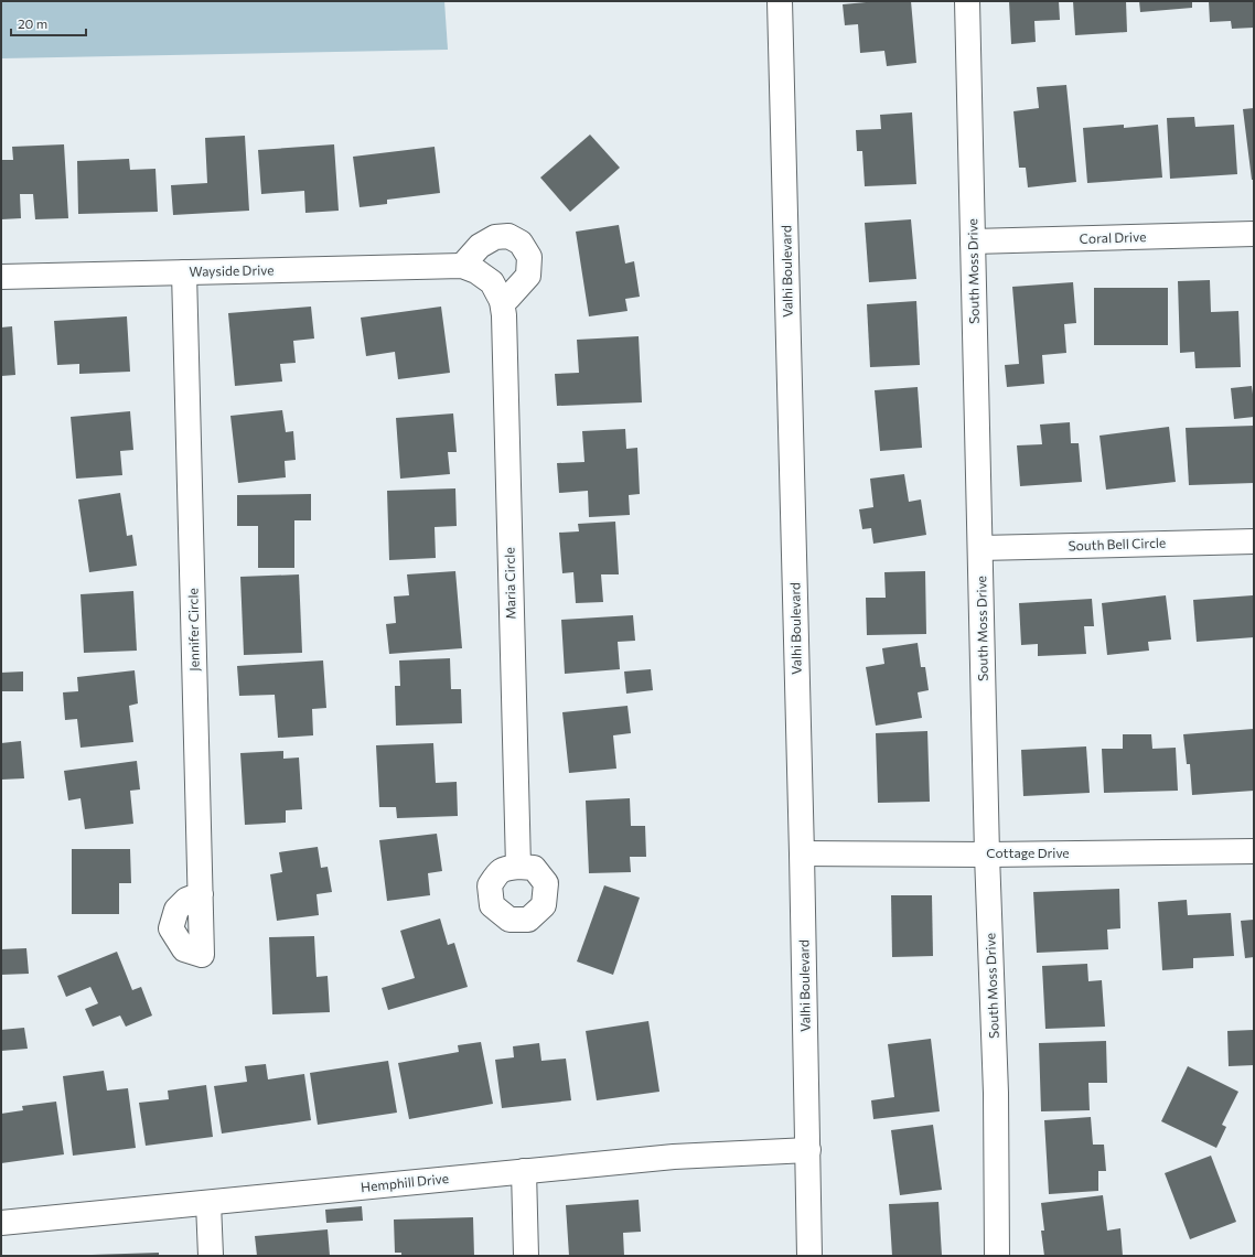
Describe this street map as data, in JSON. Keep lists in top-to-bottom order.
{
  "streets": {
    "street": [
      "Coral Drive",
      "Wayside Drive",
      "Valhi Boulevard",
      "South Moss Drive",
      "South Bell Circle",
      "Maria Circle",
      "Jennifer Circle",
      "Cottage Drive",
      "Hemphill Drive"
    ]
  },
  "crossings": [
    ["Coral Drive", "South Moss Drive"],
    ["Wayside Drive", "Maria Circle"],
    ["Wayside Drive", "Jennifer Circle"],
    ["Valhi Boulevard", "Cottage Drive"],
    ["Valhi Boulevard", "Hemphill Drive"],
    ["South Moss Drive", "South Bell Circle"],
    ["South Moss Drive", "Cottage Drive"]
  ],
  "scale_bar": "20 m"
}
